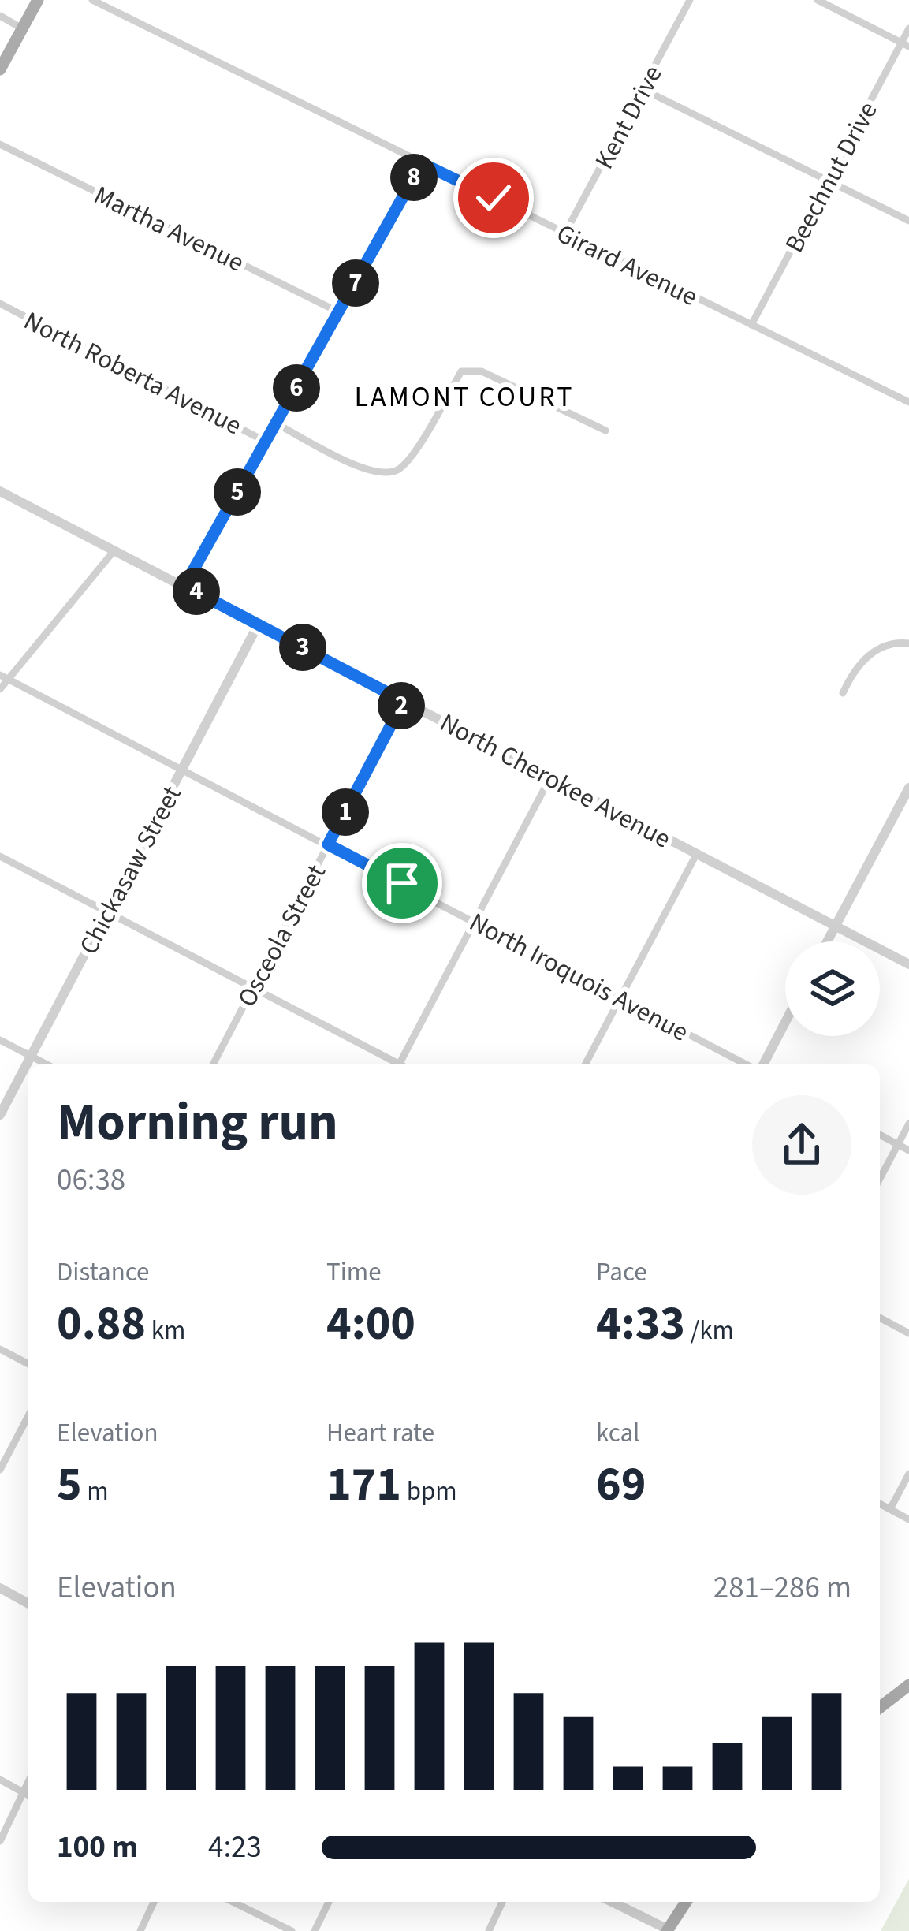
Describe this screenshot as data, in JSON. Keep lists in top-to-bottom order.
{
  "streets": {
    "street": [
      "Kent Drive",
      "Beechnut Drive",
      "Martha Avenue",
      "Girard Avenue",
      "North Roberta Avenue",
      "North Cherokee Avenue",
      "Chickasaw Street",
      "Osceola Street",
      "North Iroquois Avenue"
    ]
  },
  "crossings": [
    ["Kent Drive", "Girard Avenue"],
    ["Beechnut Drive", "Girard Avenue"],
    ["North Cherokee Avenue", "Chickasaw Street"],
    ["North Cherokee Avenue", "Osceola Street"],
    ["Chickasaw Street", "North Iroquois Avenue"],
    ["Osceola Street", "North Iroquois Avenue"]
  ],
  "districts": ["LAMONT COURT"],
  "page": {
    "pins": [
      "8",
      "7",
      "6",
      "5",
      "4",
      "3",
      "2",
      "1"
    ],
    "heading": ["Morning run", "06:38"],
    "stats": [
      ["Distance", "0.88 km"],
      ["Time", "4:00"],
      ["Pace", "4:33 /km"],
      ["Elevation", "5 m"],
      ["Heart rate", "171 bpm"],
      ["kcal", "69"]
    ],
    "chart": ["Elevation", "281–286 m"],
    "list": [
      {
        "name": "100 m",
        "note": "4:23"
      }
    ]
  }
}
